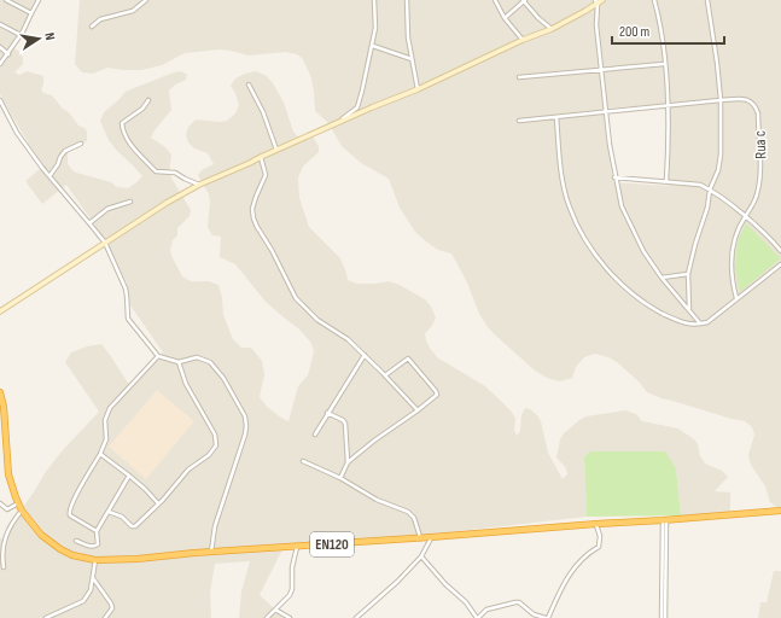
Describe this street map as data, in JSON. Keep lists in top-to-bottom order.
{
  "streets": {
    "highway": ["EN120"],
    "street": ["Rua c"]
  },
  "scale_bar": "200 m",
  "north": "right"
}
